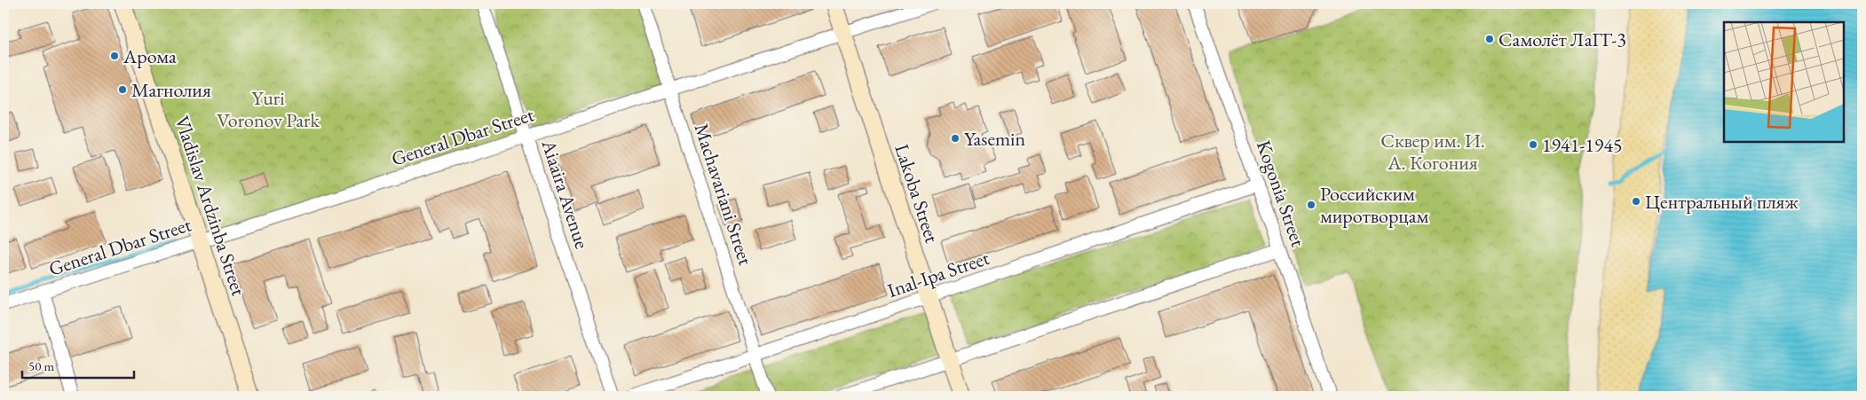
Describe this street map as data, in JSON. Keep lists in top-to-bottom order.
{
  "streets": {
    "main road": ["Lakoba Street", "Vladislav Ardzinba Street"],
    "street": [
      "General Dbar Street",
      "Kogonia Street",
      "Aiaaira Avenue",
      "Machavariani Street",
      "Inal-Ipa Street"
    ]
  },
  "crossings": [
    ["General Dbar Street", "Lakoba Street"],
    ["General Dbar Street", "Aiaaira Avenue"],
    ["General Dbar Street", "Machavariani Street"],
    ["General Dbar Street", "Vladislav Ardzinba Street"],
    ["Lakoba Street", "Inal-Ipa Street"],
    ["Kogonia Street", "Inal-Ipa Street"],
    ["Machavariani Street", "Inal-Ipa Street"]
  ],
  "parks": ["Yuri Voronov Park", "Сквер им. И. А. Когония"],
  "places": [
    "Самолёт ЛаГГ-3",
    "Арома",
    "Магнолия",
    "Yasemin",
    "1941-1945",
    "Центральный пляж",
    "Российским миротворцам"
  ],
  "scale_bar": "50 m"
}
